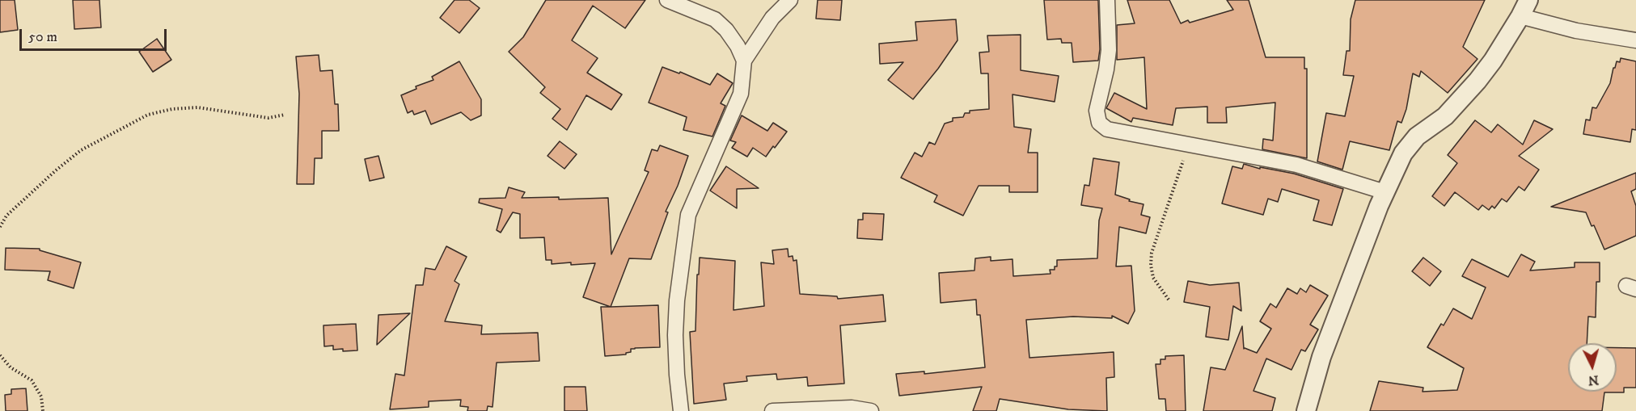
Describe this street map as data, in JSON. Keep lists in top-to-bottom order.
{
  "scale_bar": "50 m",
  "north": "bottom"
}
